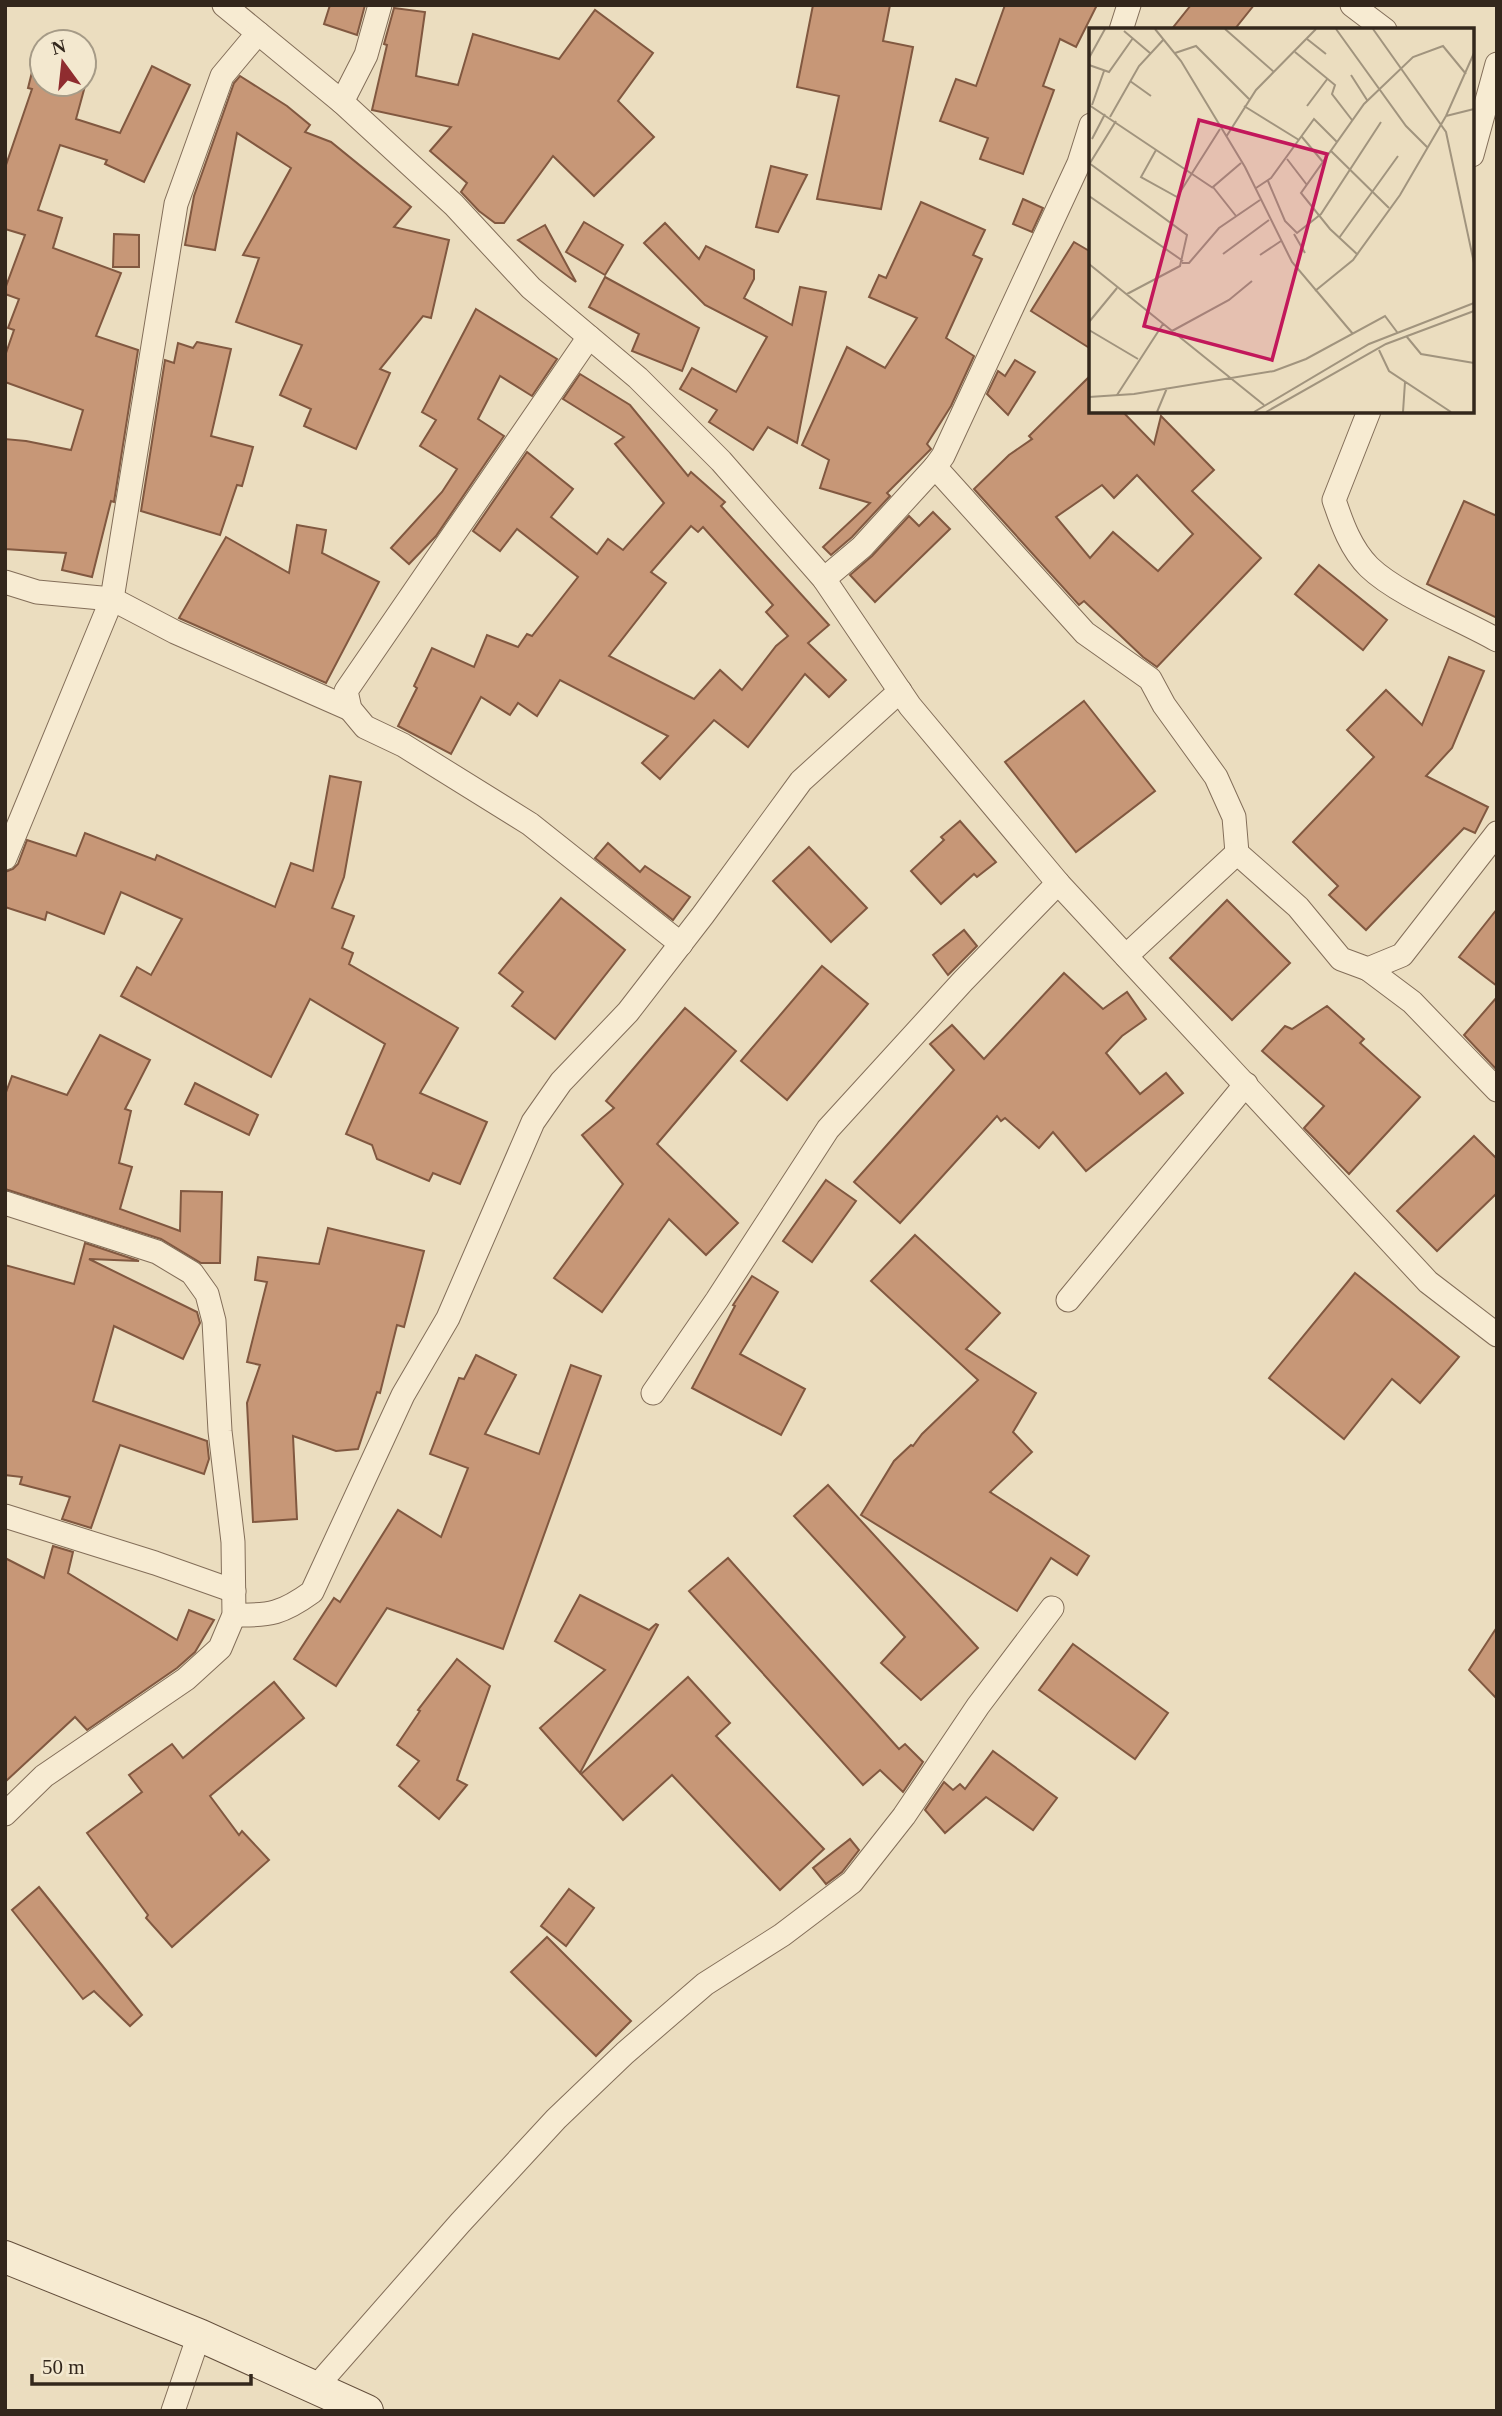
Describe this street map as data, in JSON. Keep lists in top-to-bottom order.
{
  "scale_bar": "50 m",
  "north": "top"
}
